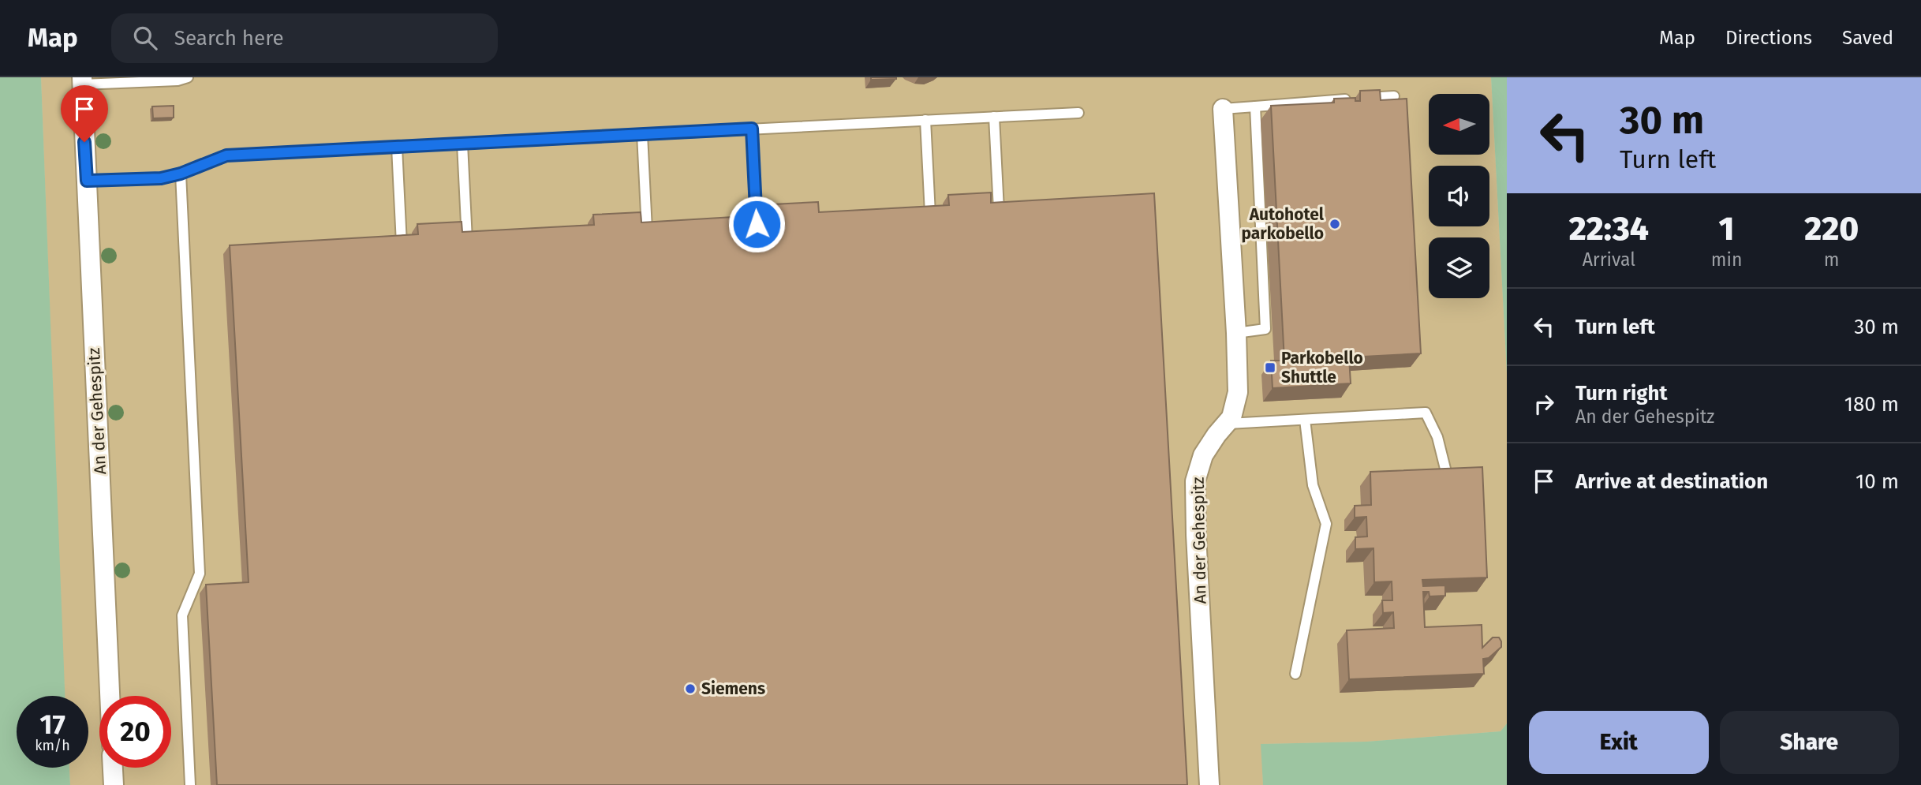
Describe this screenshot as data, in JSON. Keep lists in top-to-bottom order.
{
  "streets": {
    "street": ["An der Gehespitz"]
  },
  "places": {
    "other": ["Autohotel parkobello", "Siemens"],
    "transit": ["Parkobello Shuttle"]
  },
  "north": "left",
  "page": {
    "header": "Map",
    "search": "Search here",
    "nav": ["Map", "Directions", "Saved"],
    "turn": ["30 m", "Turn left"],
    "eta": [
      "22:34",
      "Arrival",
      "1",
      "min",
      "220",
      "m"
    ],
    "list": [
      {
        "name": "Turn left",
        "value": "30 m"
      },
      {
        "name": "Turn right",
        "note": "An der Gehespitz",
        "value": "180 m"
      },
      {
        "name": "Arrive at destination",
        "value": "10 m"
      }
    ],
    "speed": "17 km/h",
    "limit": "20",
    "buttons": ["Exit", "Share"]
  }
}
